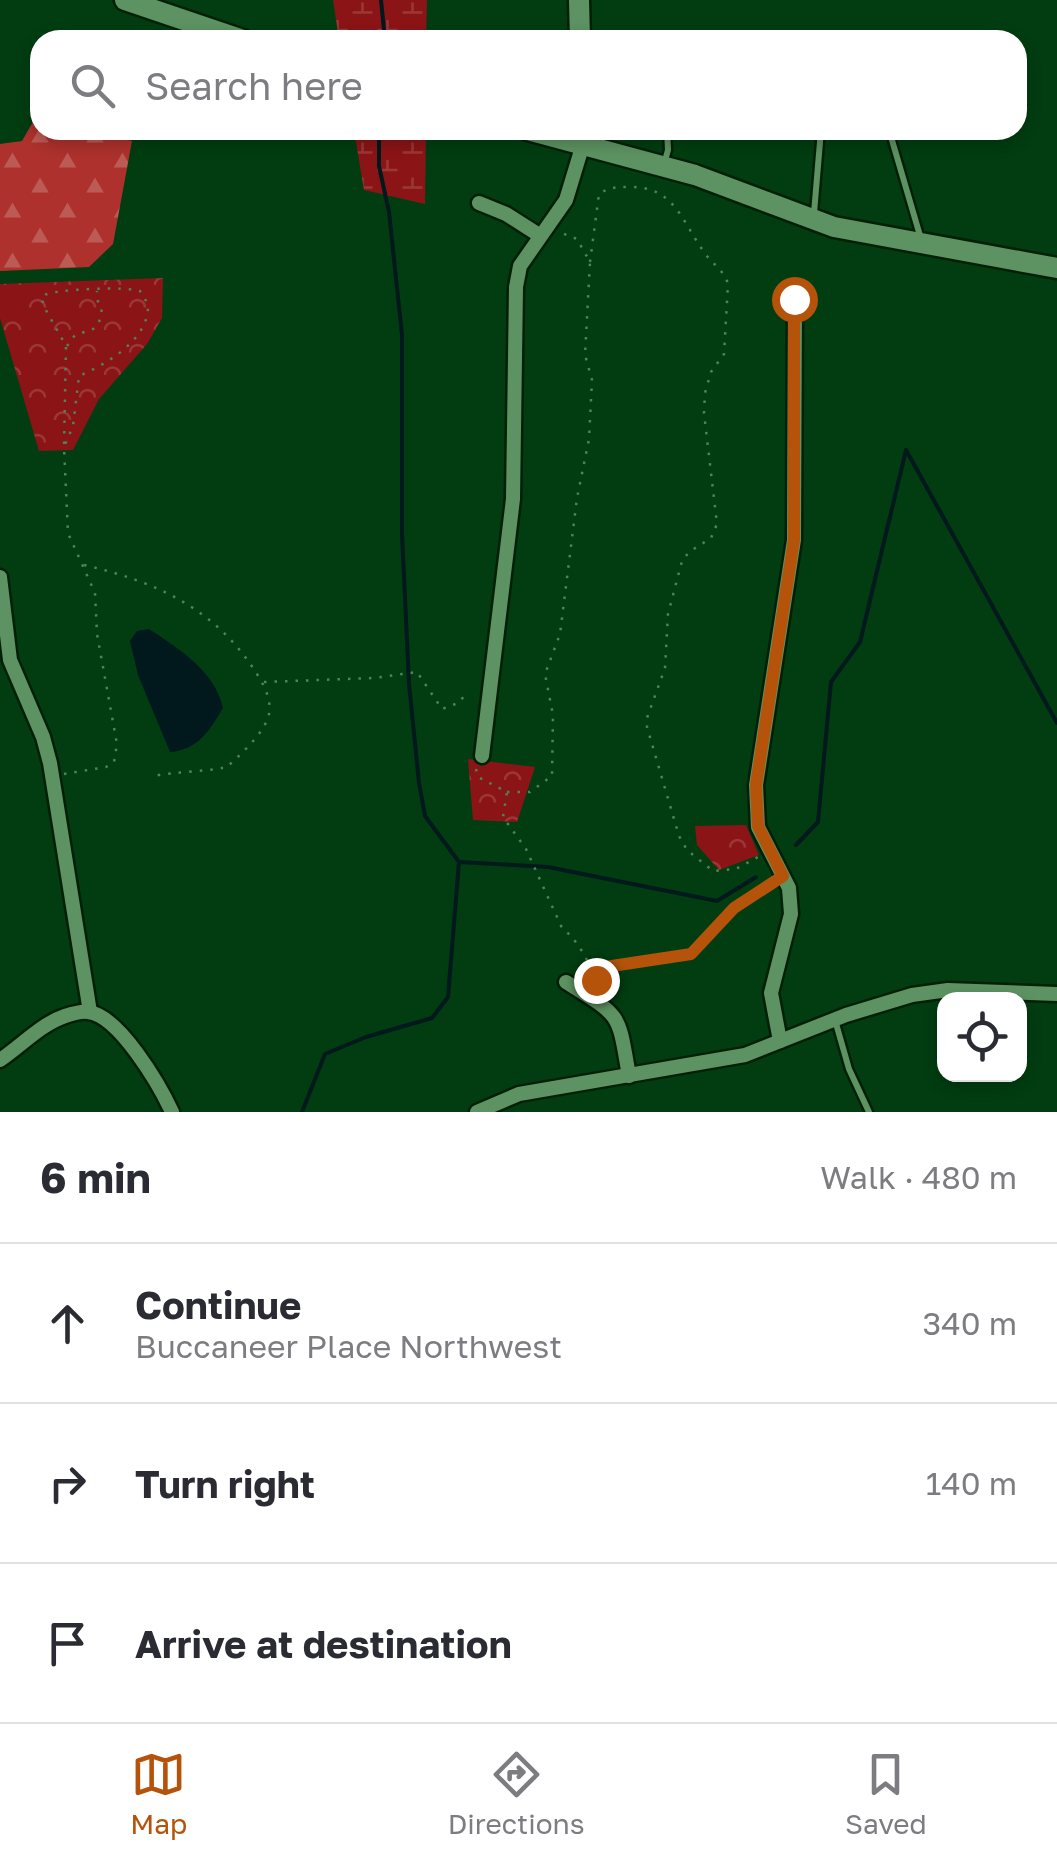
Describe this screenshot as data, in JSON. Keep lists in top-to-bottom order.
{
  "page": {
    "search": "Search here",
    "heading": ["6 min", "Walk · 480 m"],
    "list": [
      ["Continue", "Buccaneer Place Northwest", "340 m"],
      ["Turn right", "140 m"],
      "Arrive at destination"
    ],
    "nav": ["Map", "Directions", "Saved"]
  }
}
